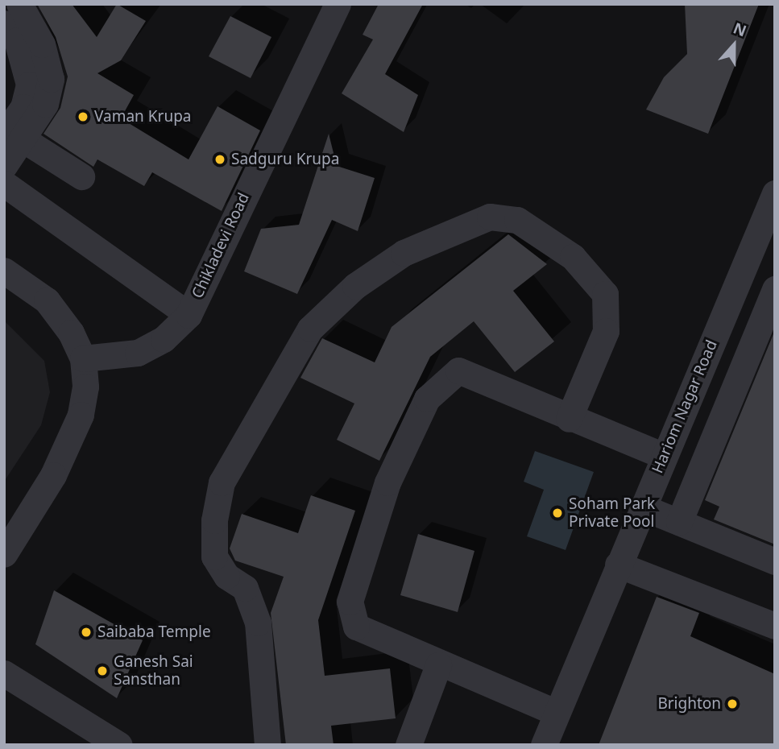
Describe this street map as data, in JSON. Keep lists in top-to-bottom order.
{
  "streets": {
    "street": ["Chikladevi Road", "Hariom Nagar Road"]
  },
  "places": [
    "Vaman Krupa",
    "Sadguru Krupa",
    "Soham Park Private Pool",
    "Saibaba Temple",
    "Ganesh Sai Sansthan",
    "Brighton"
  ],
  "north": "top"
}
